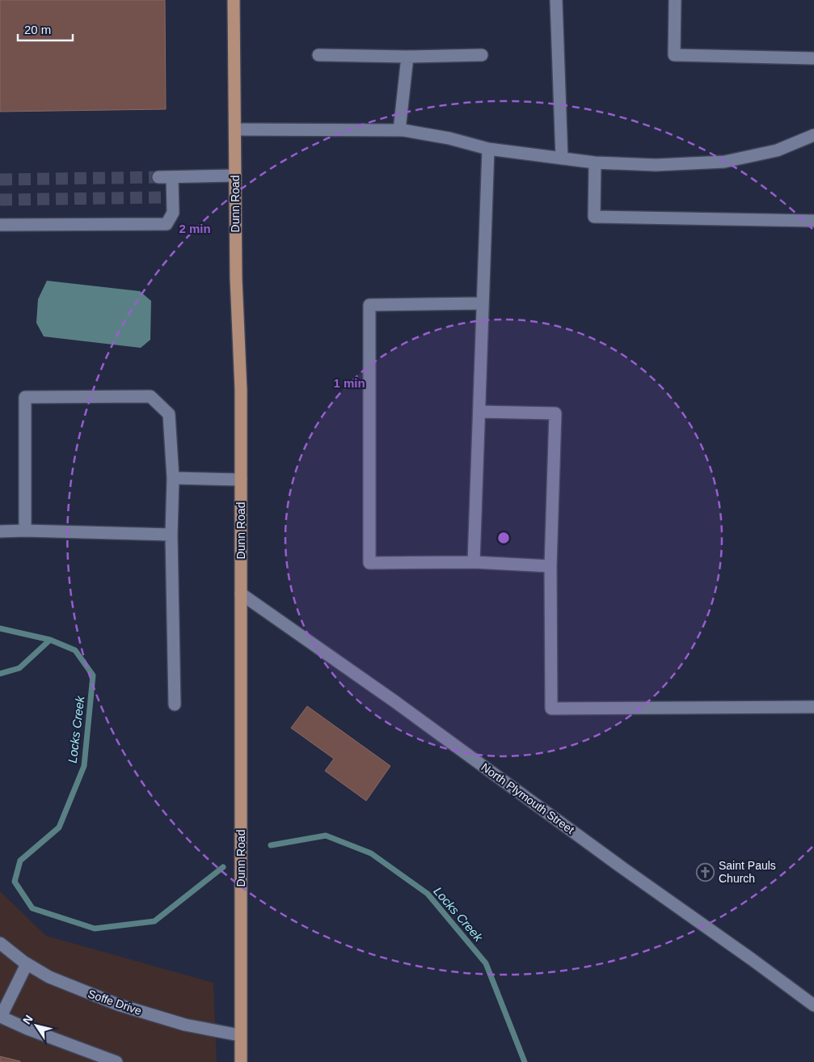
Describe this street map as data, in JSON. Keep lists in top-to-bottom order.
{
  "streets": {
    "main road": ["Dunn Road"],
    "street": ["North Plymouth Street", "Soffe Drive"]
  },
  "crossings": [
    ["Dunn Road", "North Plymouth Street"],
    ["Dunn Road", "Soffe Drive"]
  ],
  "water": ["Locks Creek"],
  "places": {
    "church": ["Saint Pauls Church"]
  },
  "scale_bar": "20 m",
  "north": "top left",
  "rings": ["2 min", "1 min"]
}
